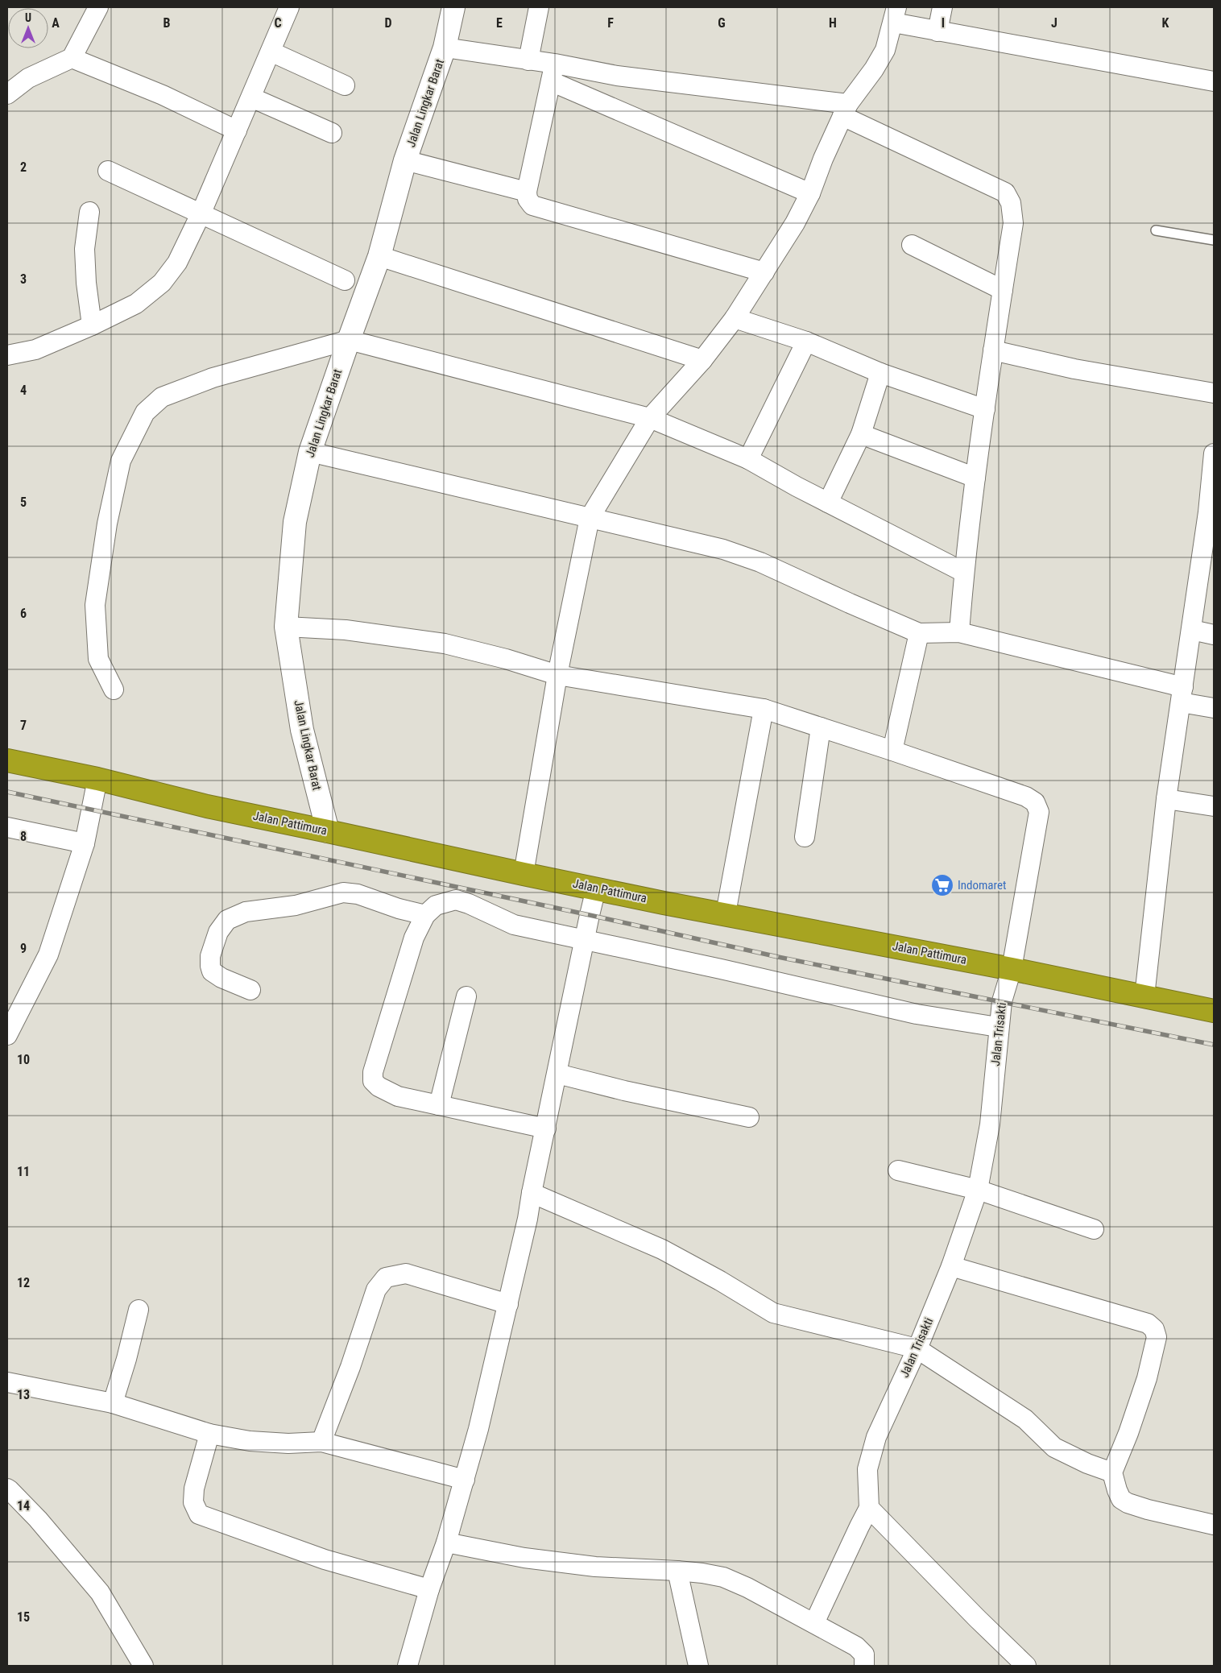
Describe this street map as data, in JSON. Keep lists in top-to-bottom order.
{
  "streets": {
    "highway": ["Jalan Pattimura"],
    "street": ["Jalan Lingkar Barat", "Jalan Trisakti"]
  },
  "crossings": [
    ["Jalan Lingkar Barat", "Jalan Pattimura"],
    ["Jalan Lingkar Barat", "Jalan Trisakti"],
    ["Jalan Pattimura", "Jalan Trisakti"]
  ],
  "places": {
    "supermarket": ["Indomaret"]
  },
  "north": "top",
  "grid": {
    "columns": [
      "A",
      "B",
      "C",
      "D",
      "E",
      "F",
      "G",
      "H",
      "I",
      "J",
      "K"
    ],
    "rows": [
      "2",
      "3",
      "4",
      "5",
      "6",
      "7",
      "8",
      "9",
      "10",
      "11",
      "12",
      "13",
      "14",
      "15"
    ]
  }
}
